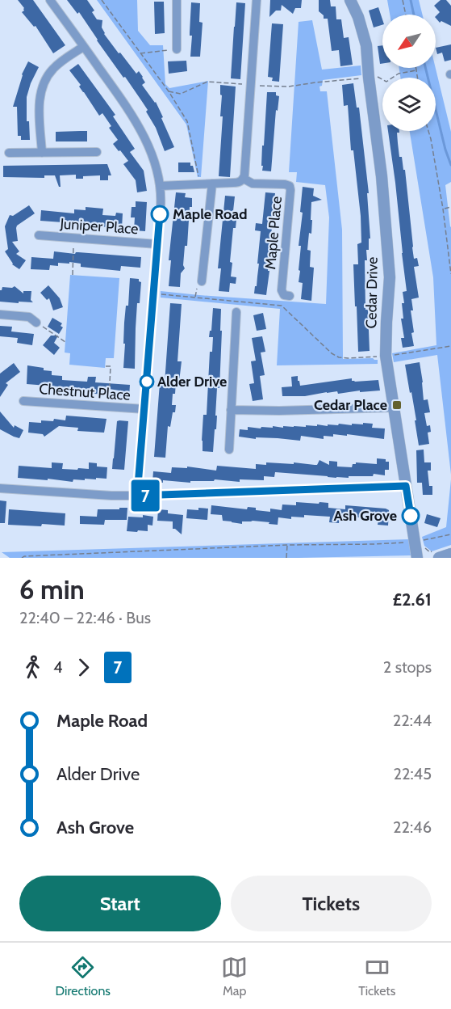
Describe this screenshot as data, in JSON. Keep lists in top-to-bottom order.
{
  "streets": {
    "street": [
      "Juniper Place",
      "Maple Place",
      "Cedar Drive",
      "Chestnut Place"
    ]
  },
  "places": {
    "other": ["Maple Road", "Alder Drive", "Ash Grove"],
    "transit": ["Cedar Place"]
  },
  "lines": ["bus line 7"],
  "north": "bottom left",
  "page": {
    "on_map": "7",
    "heading": ["6 min", "22:40 – 22:46 · Bus", "£2.61"],
    "legs": ["4", "7", "2 stops"],
    "list": [
      {
        "name": "Maple Road",
        "value": "22:44"
      },
      {
        "name": "Alder Drive",
        "value": "22:45"
      },
      {
        "name": "Ash Grove",
        "value": "22:46"
      }
    ],
    "buttons": ["Start", "Tickets"],
    "tabs": ["Directions", "Map", "Tickets"]
  }
}
